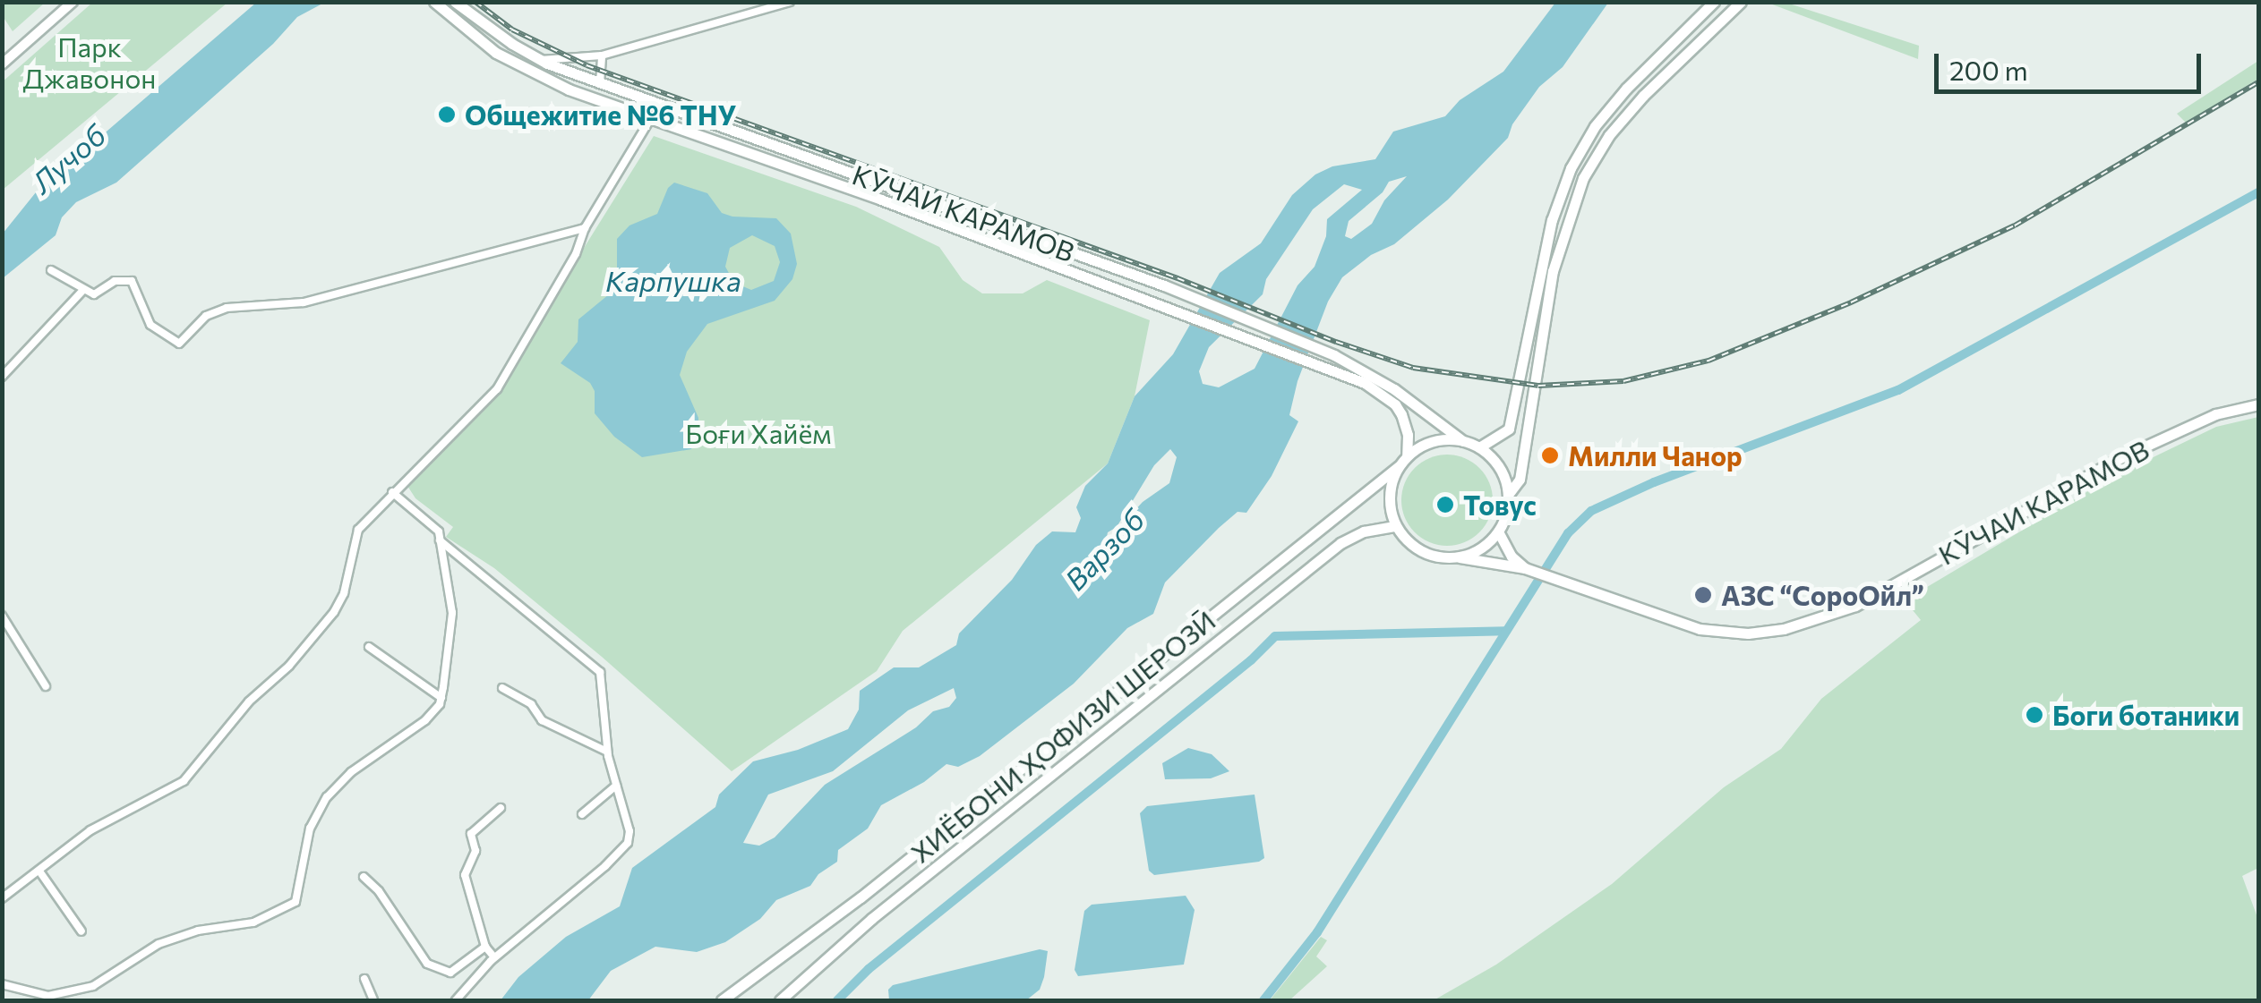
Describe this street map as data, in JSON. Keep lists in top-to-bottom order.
{
  "streets": {
    "main road": ["КӮЧАИ КАРАМОВ", "ХИЁБОНИ ҲОФИЗИ ШЕРОЗӢ"]
  },
  "crossings": [
    ["КӮЧАИ КАРАМОВ", "ХИЁБОНИ ҲОФИЗИ ШЕРОЗӢ"]
  ],
  "water": ["Лучоб", "Карпушка", "Варзоб"],
  "parks": ["Парк Джавонон", "Боғи Хайём"],
  "places": [
    "Общежитие №6 ТНУ",
    "Милли Чанор",
    "Товус",
    "АЗС “СороОйл”",
    "Боги ботаники"
  ],
  "scale_bar": "200 m"
}
